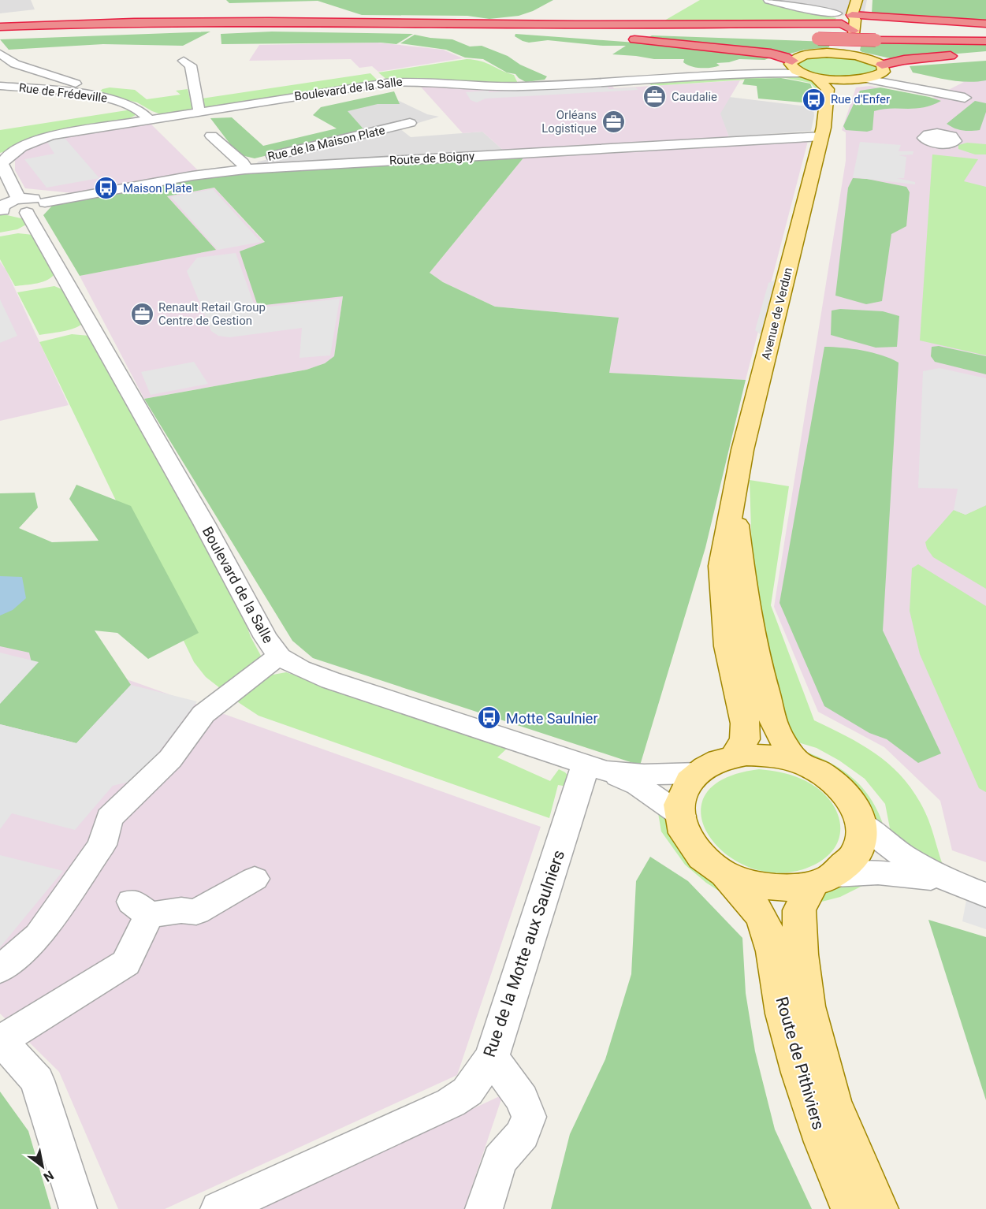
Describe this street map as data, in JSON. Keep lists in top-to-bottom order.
{
  "streets": {
    "main road": ["Avenue de Verdun", "Route de Pithiviers"],
    "street": [
      "Boulevard de la Salle",
      "Rue de Frédeville",
      "Rue de la Maison Plate",
      "Route de Boigny",
      "Rue de la Motte aux Saulniers"
    ]
  },
  "crossings": [
    ["Boulevard de la Salle", "Rue de Frédeville"],
    ["Boulevard de la Salle", "Route de Boigny"],
    ["Boulevard de la Salle", "Avenue de Verdun"],
    ["Boulevard de la Salle", "Rue de la Motte aux Saulniers"],
    ["Boulevard de la Salle", "Route de Pithiviers"],
    ["Rue de la Maison Plate", "Route de Boigny"],
    ["Route de Boigny", "Avenue de Verdun"],
    ["Avenue de Verdun", "Route de Pithiviers"]
  ],
  "places": {
    "office": ["Caudalie", "Orléans Logistique", "Renault Retail Group Centre de Gestion"],
    "bus stop": ["Rue d'Enfer", "Maison Plate", "Motte Saulnier"]
  },
  "north": "bottom right"
}
